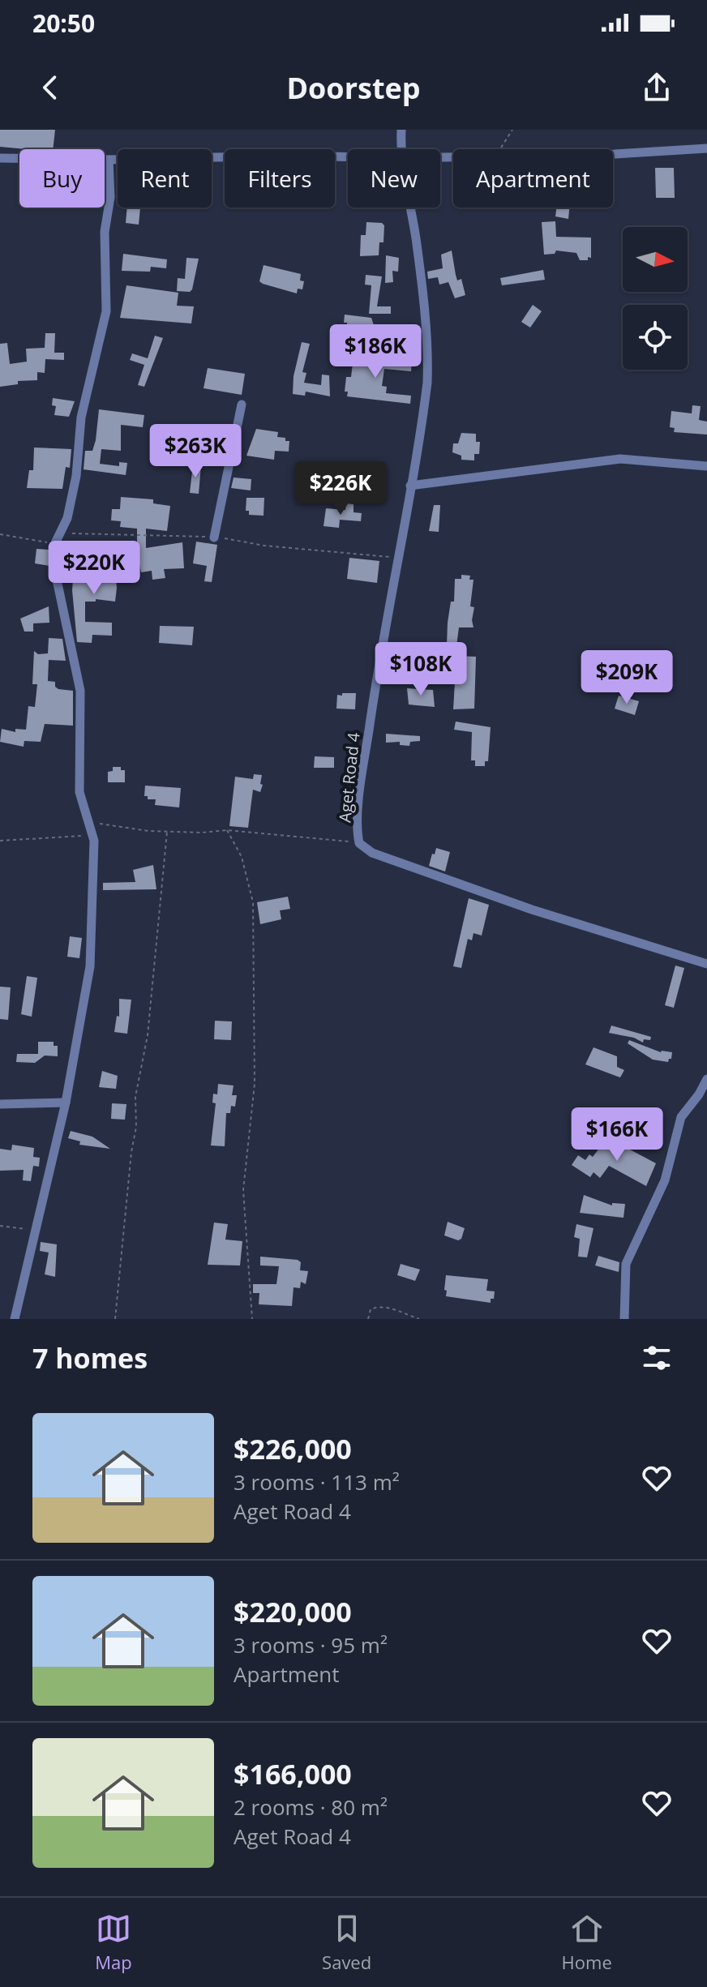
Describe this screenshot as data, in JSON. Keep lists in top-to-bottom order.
{
  "streets": {
    "street": ["Aget Road 4"]
  },
  "north": "right",
  "page": {
    "status": "20:50",
    "header": "Doorstep",
    "chip": [
      "Buy",
      "Rent",
      "Filters",
      "New",
      "Apartment"
    ],
    "price": [
      "$186K",
      "$263K",
      "$226K",
      "$220K",
      "$108K",
      "$209K",
      "$166K"
    ],
    "heading": "7 homes",
    "list": [
      {
        "name": "$226,000",
        "note": "3 rooms · 113 m² · Aget Road 4"
      },
      {
        "name": "$220,000",
        "note": "3 rooms · 95 m² · Apartment"
      },
      {
        "name": "$166,000",
        "note": "2 rooms · 80 m² · Aget Road 4"
      }
    ],
    "tabs": ["Map", "Saved", "Home"]
  }
}
